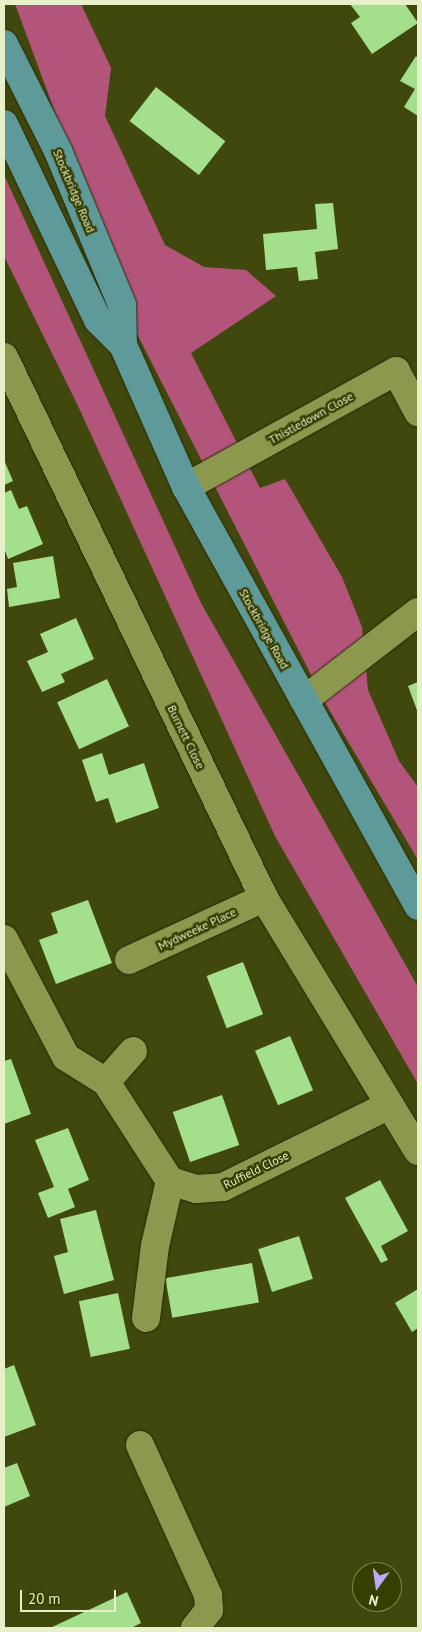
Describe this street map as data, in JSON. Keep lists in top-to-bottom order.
{
  "streets": {
    "main road": ["Stockbridge Road"],
    "street": [
      "Thistledown Close",
      "Burnett Close",
      "Mydweeke Place",
      "Ruffield Close"
    ]
  },
  "crossings": [
    ["Stockbridge Road", "Thistledown Close"],
    ["Burnett Close", "Mydweeke Place"],
    ["Burnett Close", "Ruffield Close"]
  ],
  "scale_bar": "20 m",
  "north": "bottom"
}
